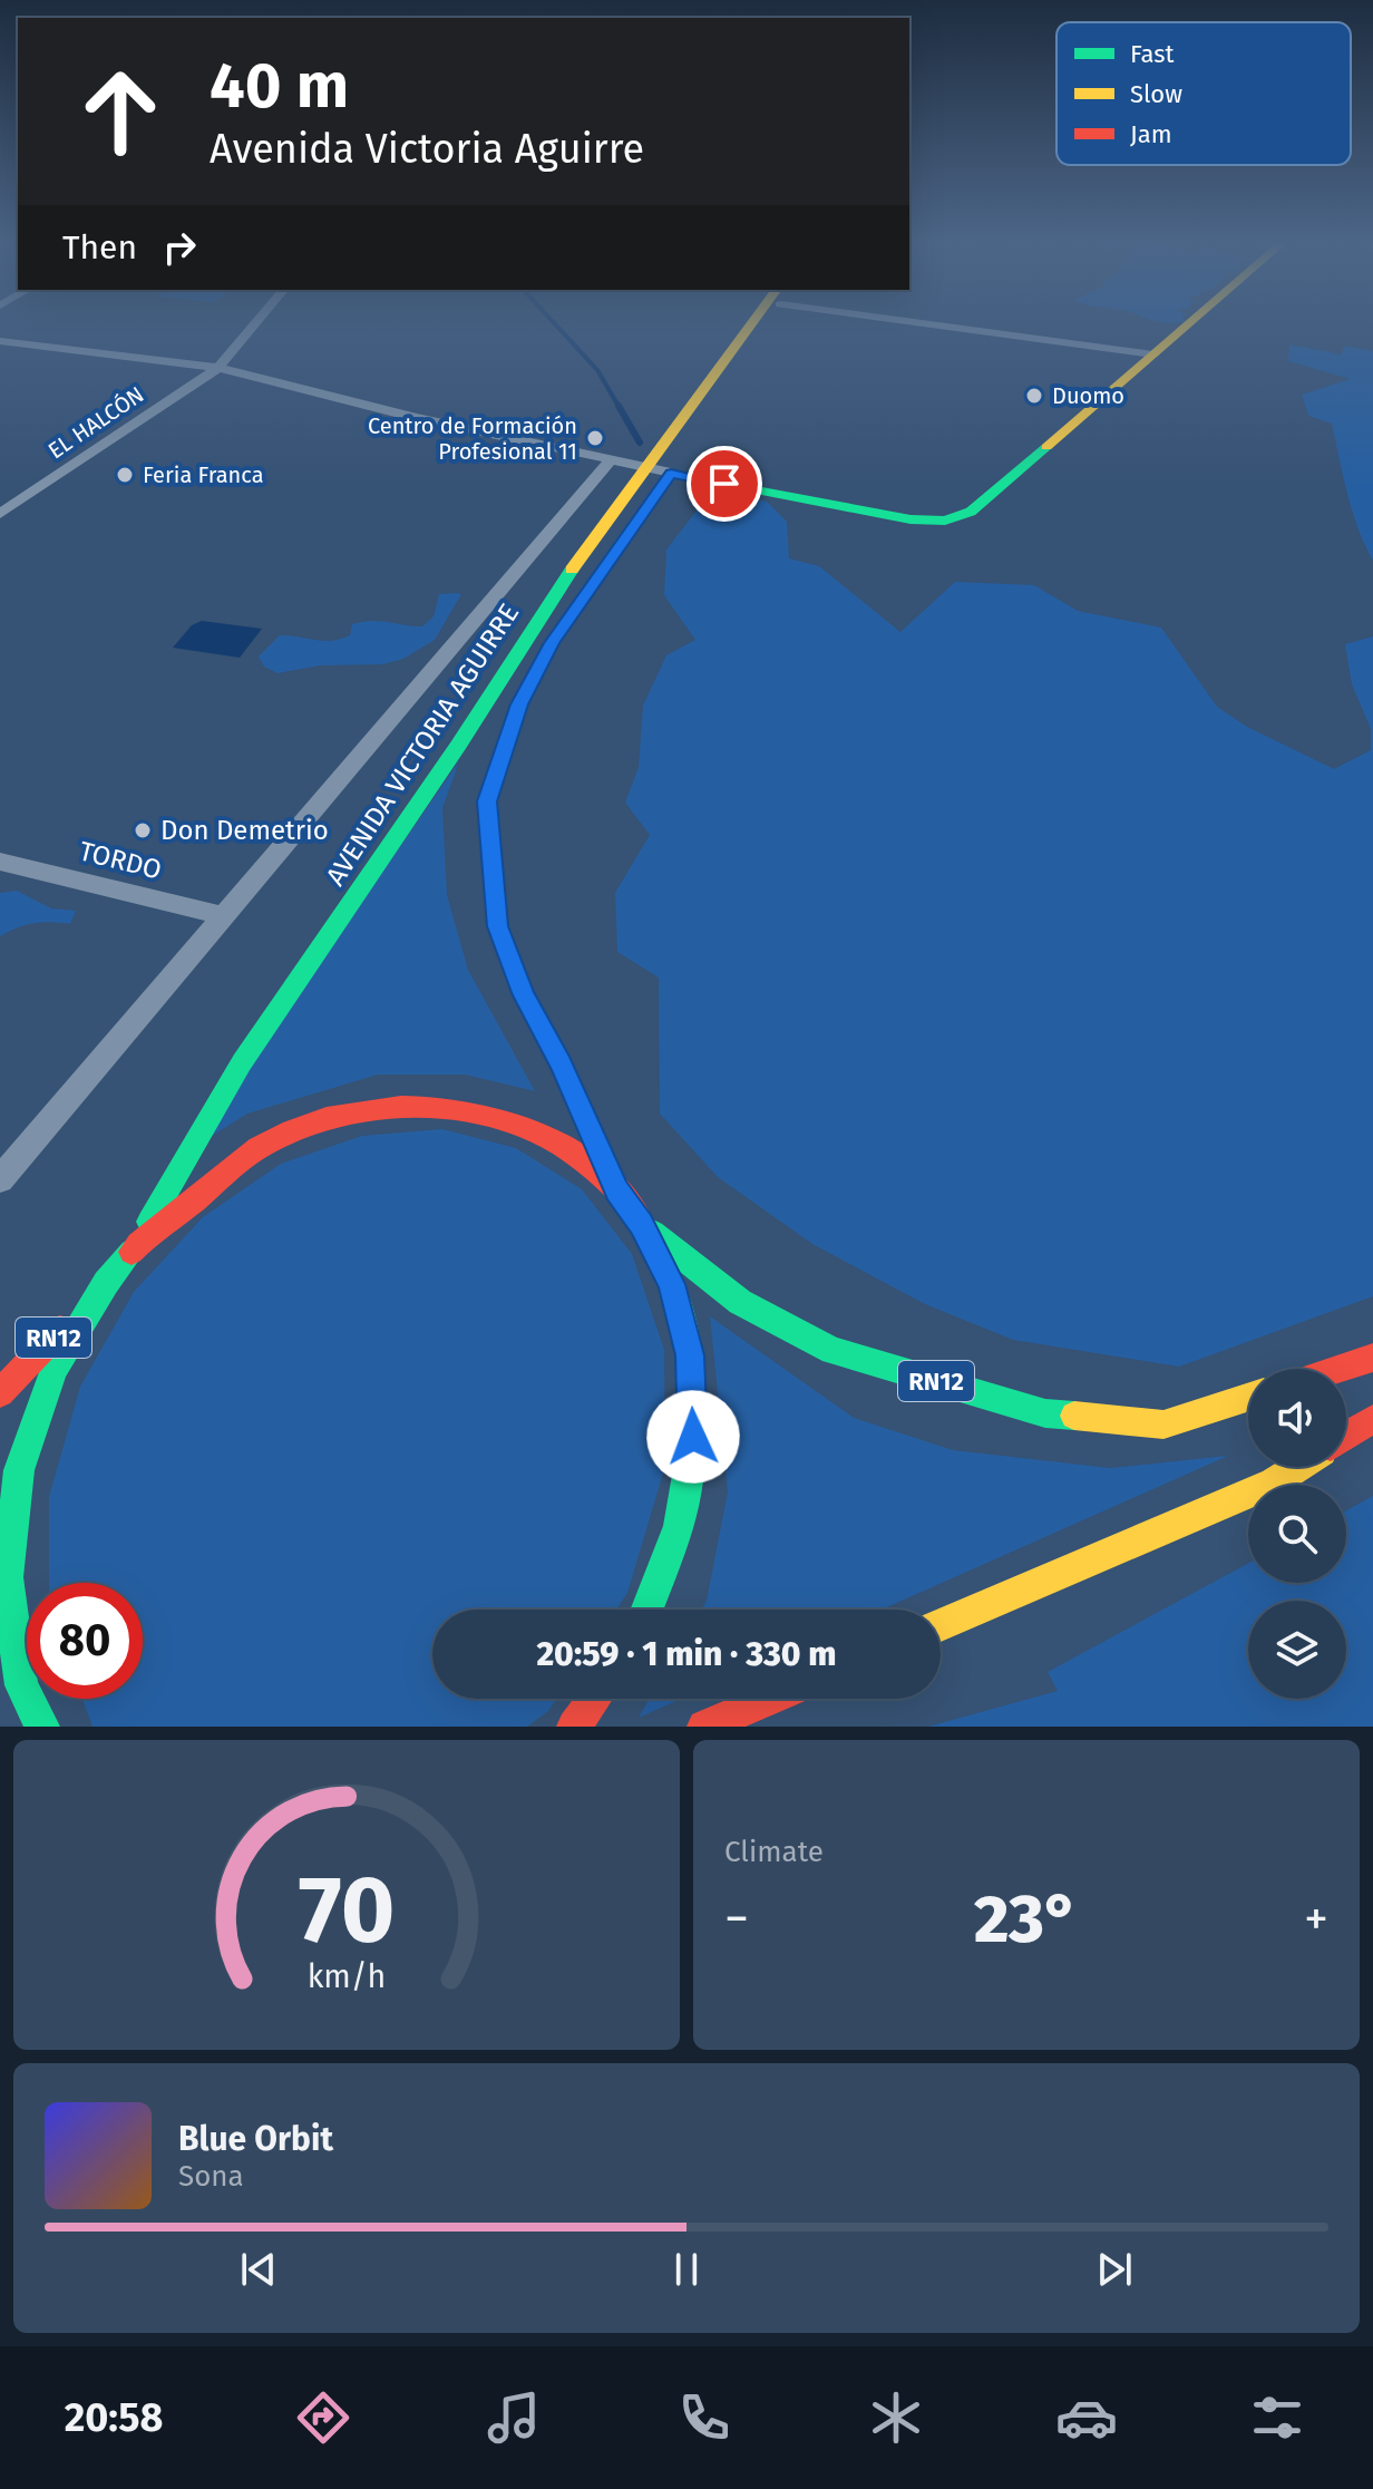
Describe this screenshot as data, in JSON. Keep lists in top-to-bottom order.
{
  "streets": {
    "main road": ["AVENIDA VICTORIA AGUIRRE", "RN12"],
    "street": ["EL HALCÓN", "TORDO"]
  },
  "crossings": [
    ["AVENIDA VICTORIA AGUIRRE", "RN12"]
  ],
  "places": [
    "Duomo",
    "Centro de Formación Profesional 11",
    "Feria Franca",
    "Don Demetrio"
  ],
  "legend": ["Fast", "Slow", "Jam"],
  "page": {
    "turn": ["40 m", "Avenida Victoria Aguirre"],
    "then": "Then",
    "limit": "80",
    "trip": "20:59 · 1 min · 330 m",
    "tile": "Climate",
    "heat": ["−", "23°", "+"],
    "song": ["Blue Orbit", "Sona"],
    "tabs": "20:58",
    "gauge": ["70", "km/h"]
  }
}
